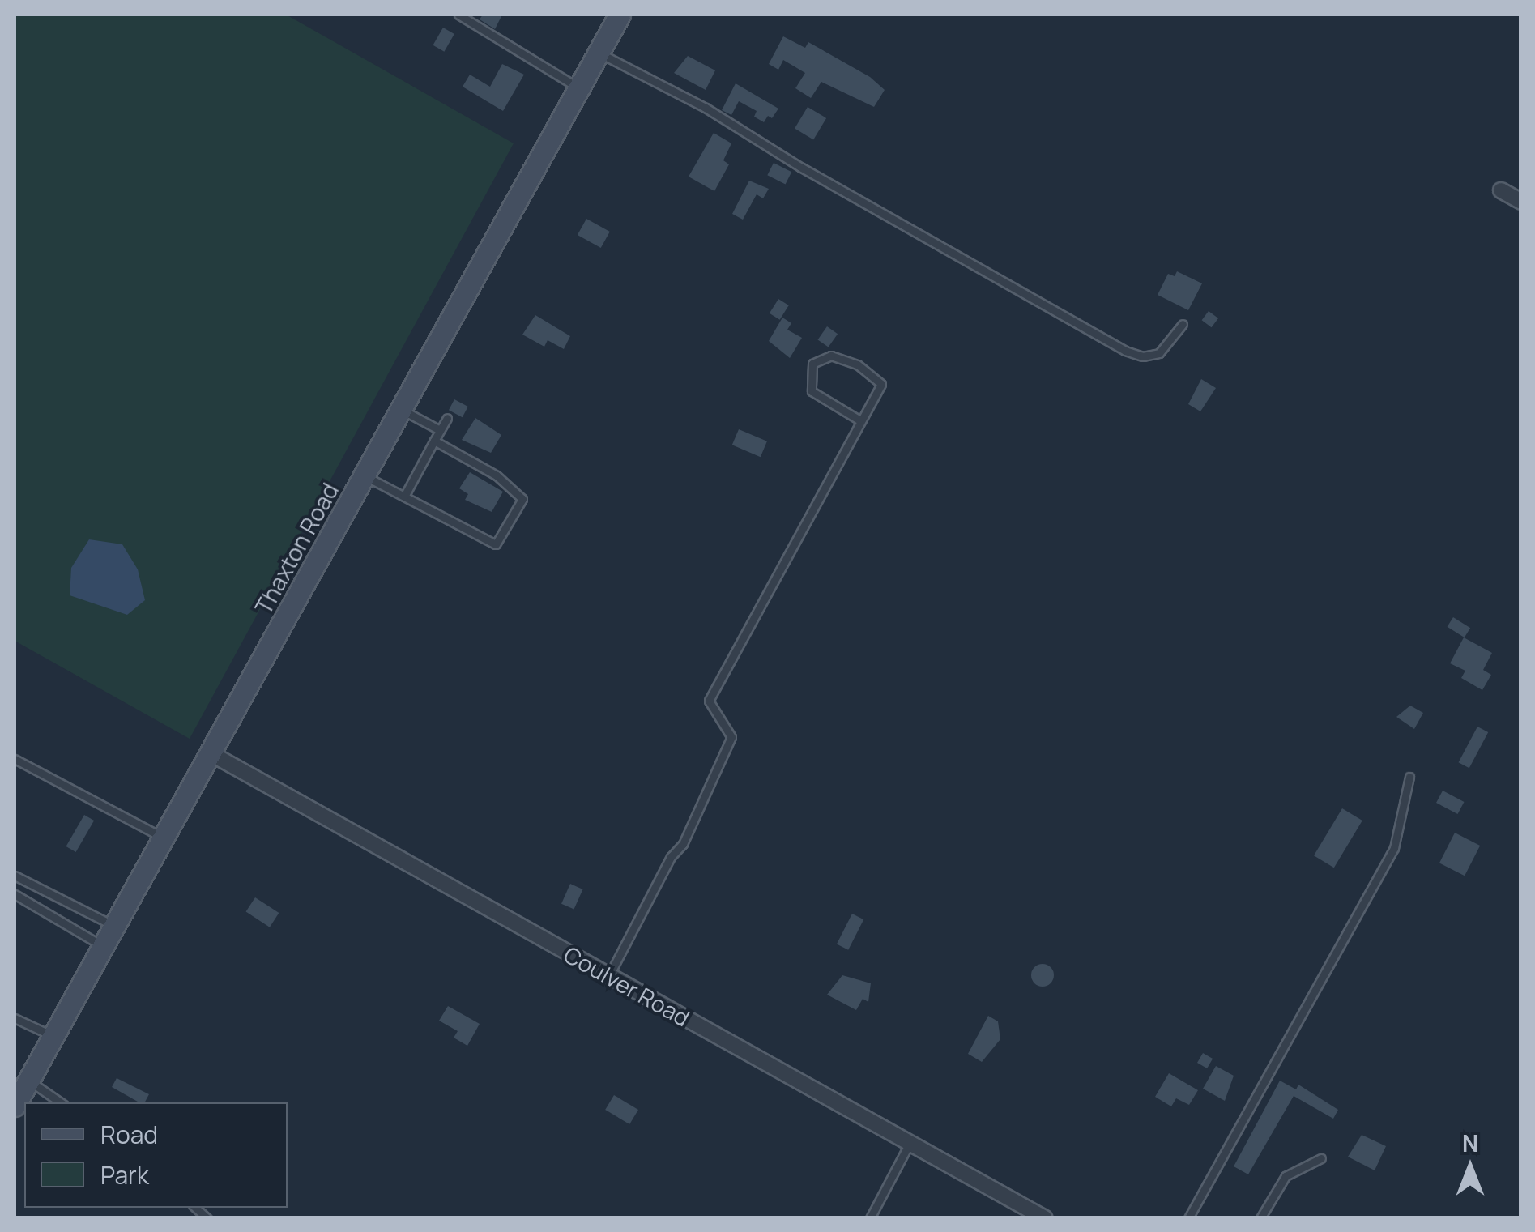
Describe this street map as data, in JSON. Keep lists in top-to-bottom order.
{
  "streets": {
    "street": ["Thaxton Road", "Coulver Road"]
  },
  "crossings": [
    ["Thaxton Road", "Coulver Road"]
  ],
  "legend": ["Road", "Park"],
  "north": "top"
}
